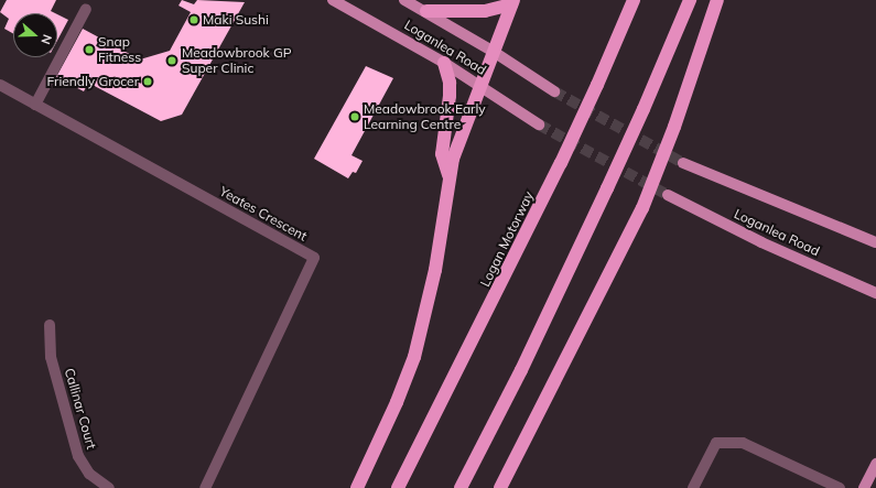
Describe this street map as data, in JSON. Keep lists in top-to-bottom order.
{
  "streets": {
    "highway": ["Logan Motorway"],
    "main road": ["Loganlea Road"],
    "street": ["Yeates Crescent", "Callinar Court"]
  },
  "places": [
    "Maki Sushi",
    "Snap Fitness",
    "Meadowbrook GP Super Clinic",
    "Friendly Grocer",
    "Meadowbrook Early Learning Centre"
  ],
  "north": "right"
}
